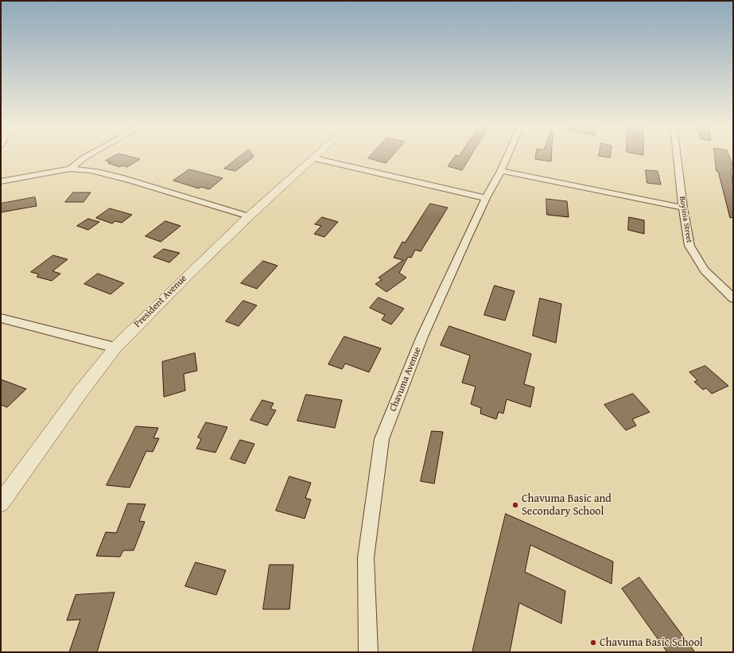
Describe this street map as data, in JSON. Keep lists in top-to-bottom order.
{
  "streets": {
    "street": ["Boyinia Street", "President Avenue", "Chavuma Avenue"]
  },
  "places": ["Chavuma Basic and Secondary School", "Chavuma Basic School"]
}
